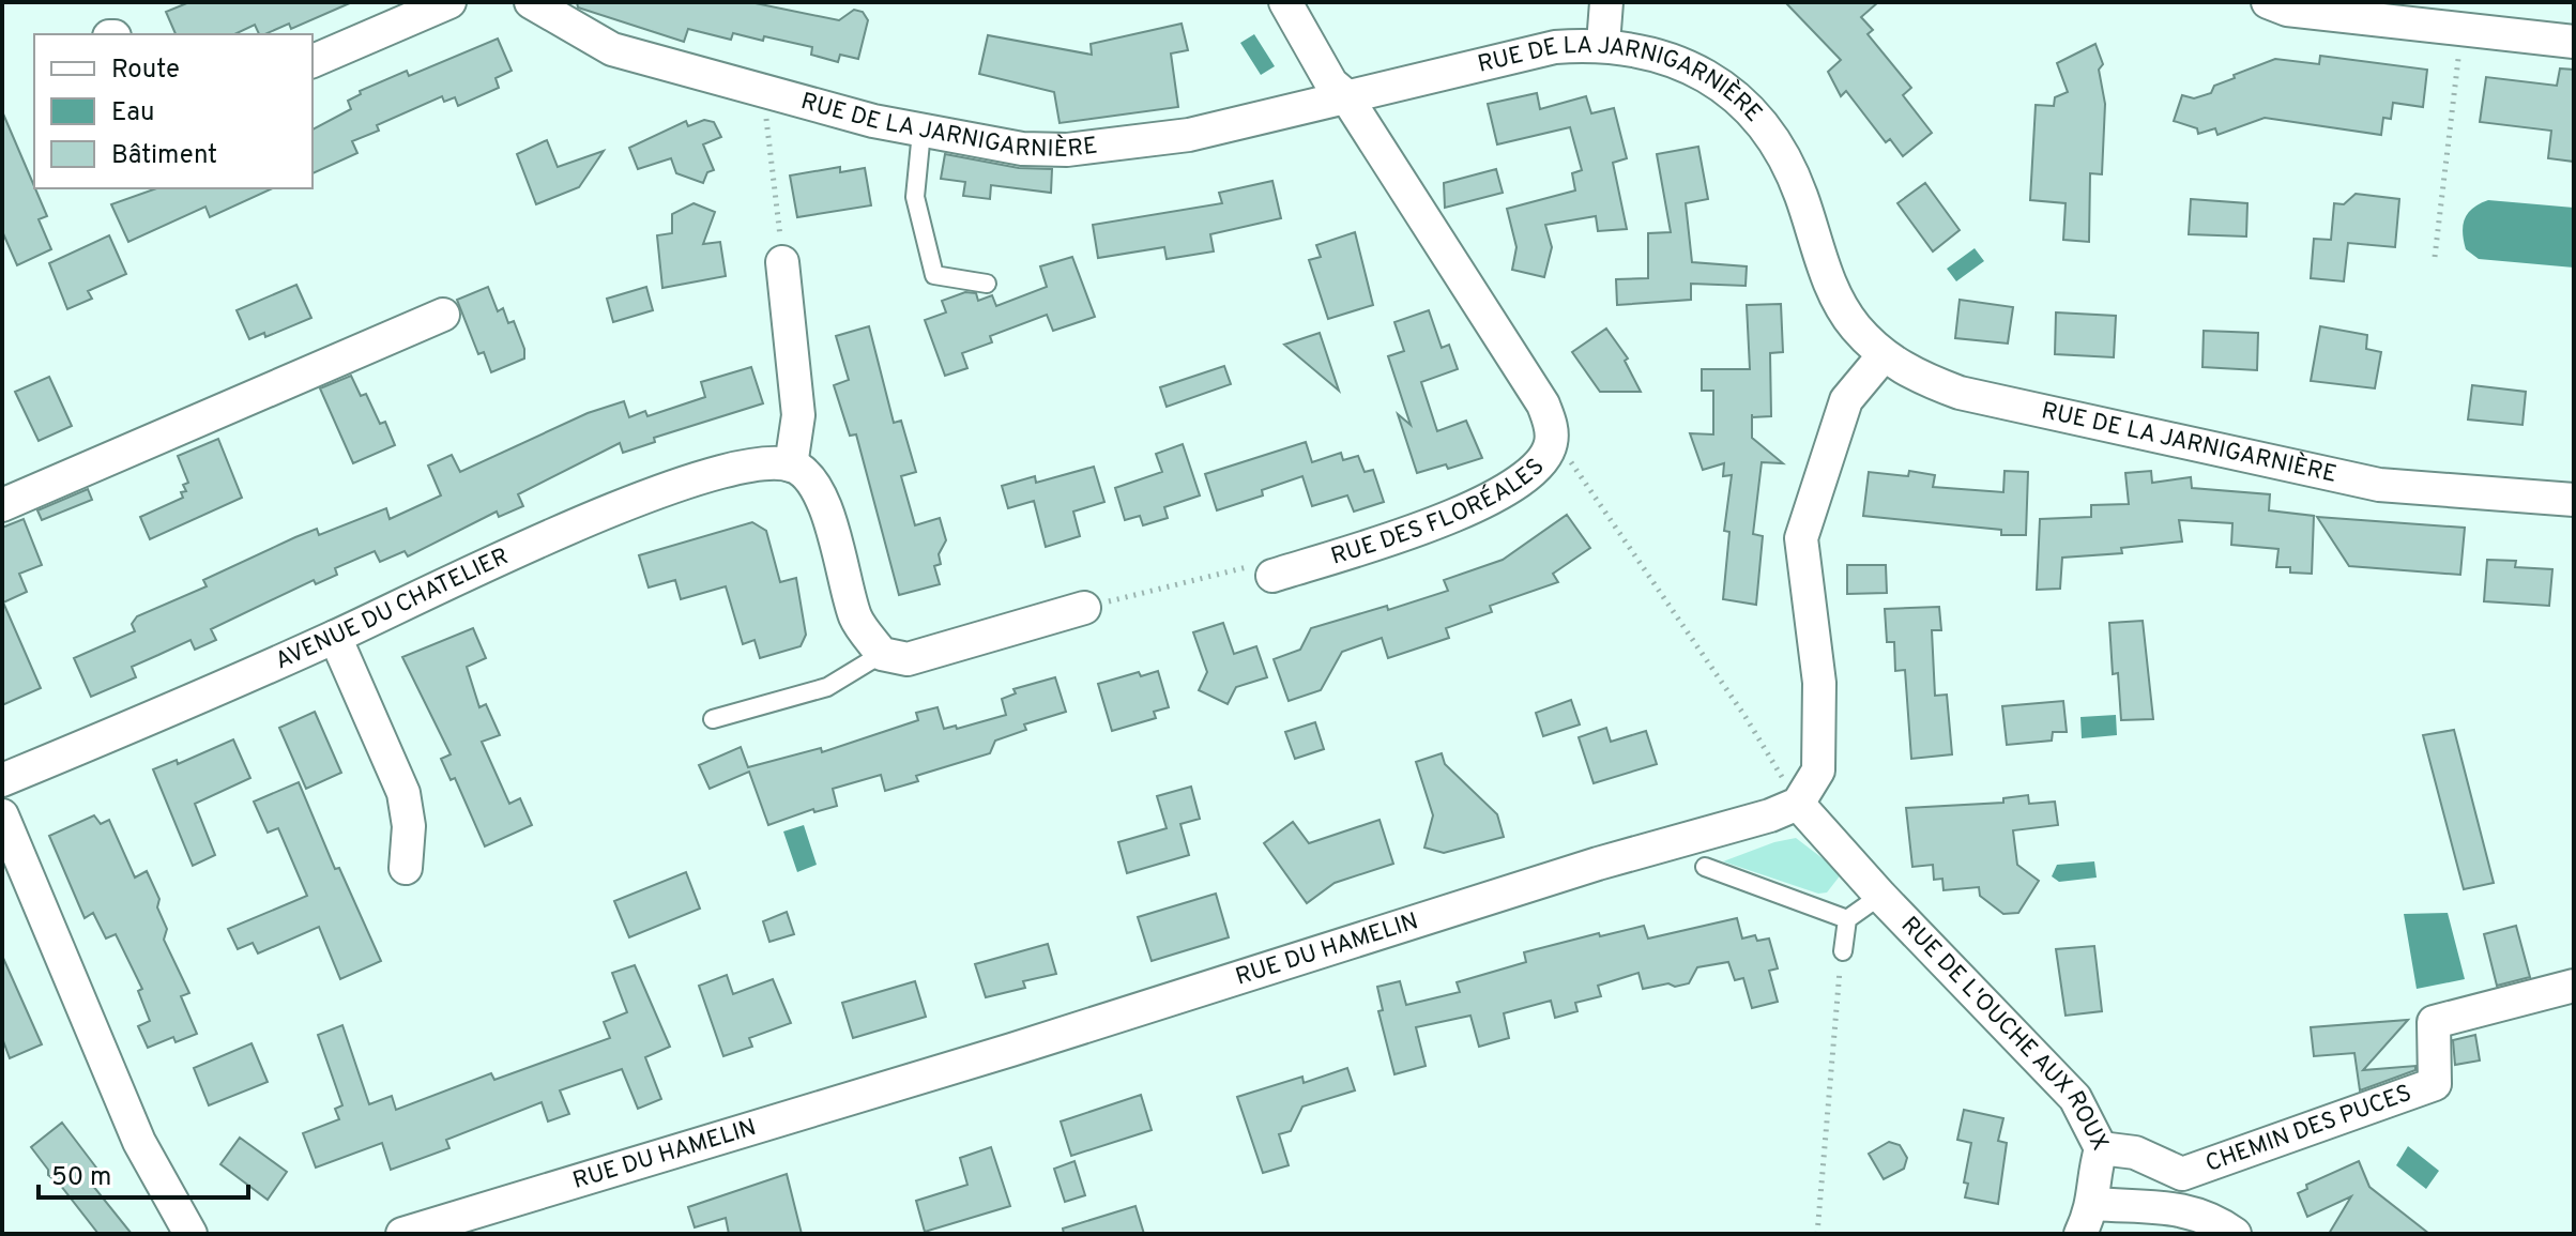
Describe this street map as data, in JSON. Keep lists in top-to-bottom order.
{
  "streets": {
    "street": [
      "RUE DE LA JARNIGARNIÈRE",
      "RUE DES FLORÉALES",
      "AVENUE DU CHATELIER",
      "RUE DU HAMELIN",
      "RUE DE L'OUCHE AUX ROUX",
      "CHEMIN DES PUCES"
    ]
  },
  "crossings": [
    ["RUE DE LA JARNIGARNIÈRE", "RUE DES FLORÉALES"],
    ["RUE DU HAMELIN", "RUE DE L'OUCHE AUX ROUX"],
    ["RUE DE L'OUCHE AUX ROUX", "CHEMIN DES PUCES"]
  ],
  "legend": ["Route", "Eau", "Bâtiment"],
  "scale_bar": "50 m"
}
